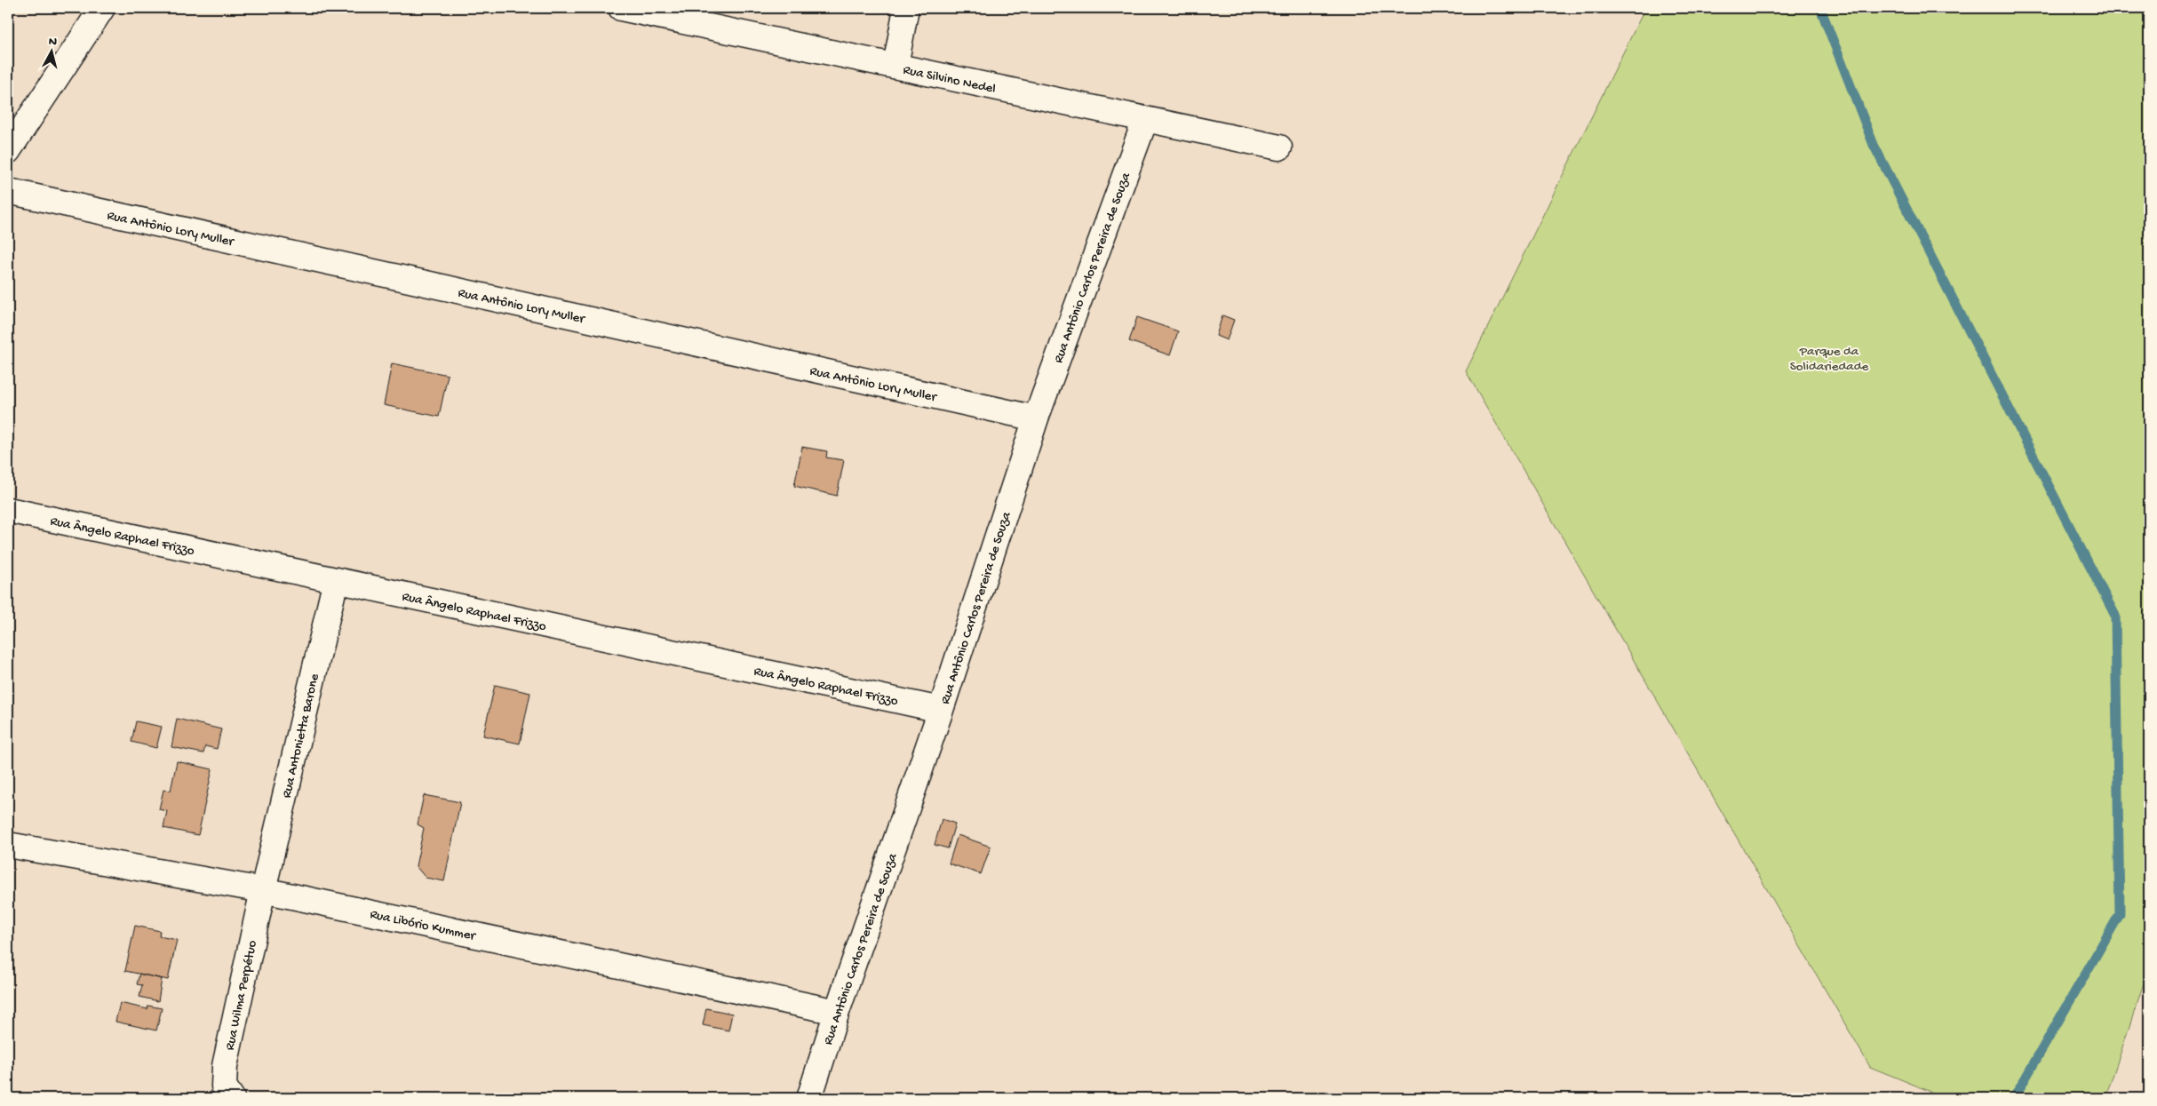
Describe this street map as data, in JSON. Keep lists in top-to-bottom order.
{
  "streets": {
    "street": [
      "Rua Silvino Nedel",
      "Rua Antônio Lory Muller",
      "Rua Antônio Carlos Pereira de Souza",
      "Rua Ângelo Raphael Frizzo",
      "Rua Antonietta Barone",
      "Rua Libório Kummer",
      "Rua Wilma Perpétuo"
    ]
  },
  "crossings": [
    ["Rua Silvino Nedel", "Rua Antônio Carlos Pereira de Souza"],
    ["Rua Antônio Lory Muller", "Rua Antônio Carlos Pereira de Souza"],
    ["Rua Antônio Carlos Pereira de Souza", "Rua Ângelo Raphael Frizzo"],
    ["Rua Antônio Carlos Pereira de Souza", "Rua Libório Kummer"],
    ["Rua Ângelo Raphael Frizzo", "Rua Antonietta Barone"],
    ["Rua Antonietta Barone", "Rua Libório Kummer"],
    ["Rua Antonietta Barone", "Rua Wilma Perpétuo"],
    ["Rua Libório Kummer", "Rua Wilma Perpétuo"]
  ],
  "parks": ["Parque da Solidariedade"],
  "north": "top"
}
